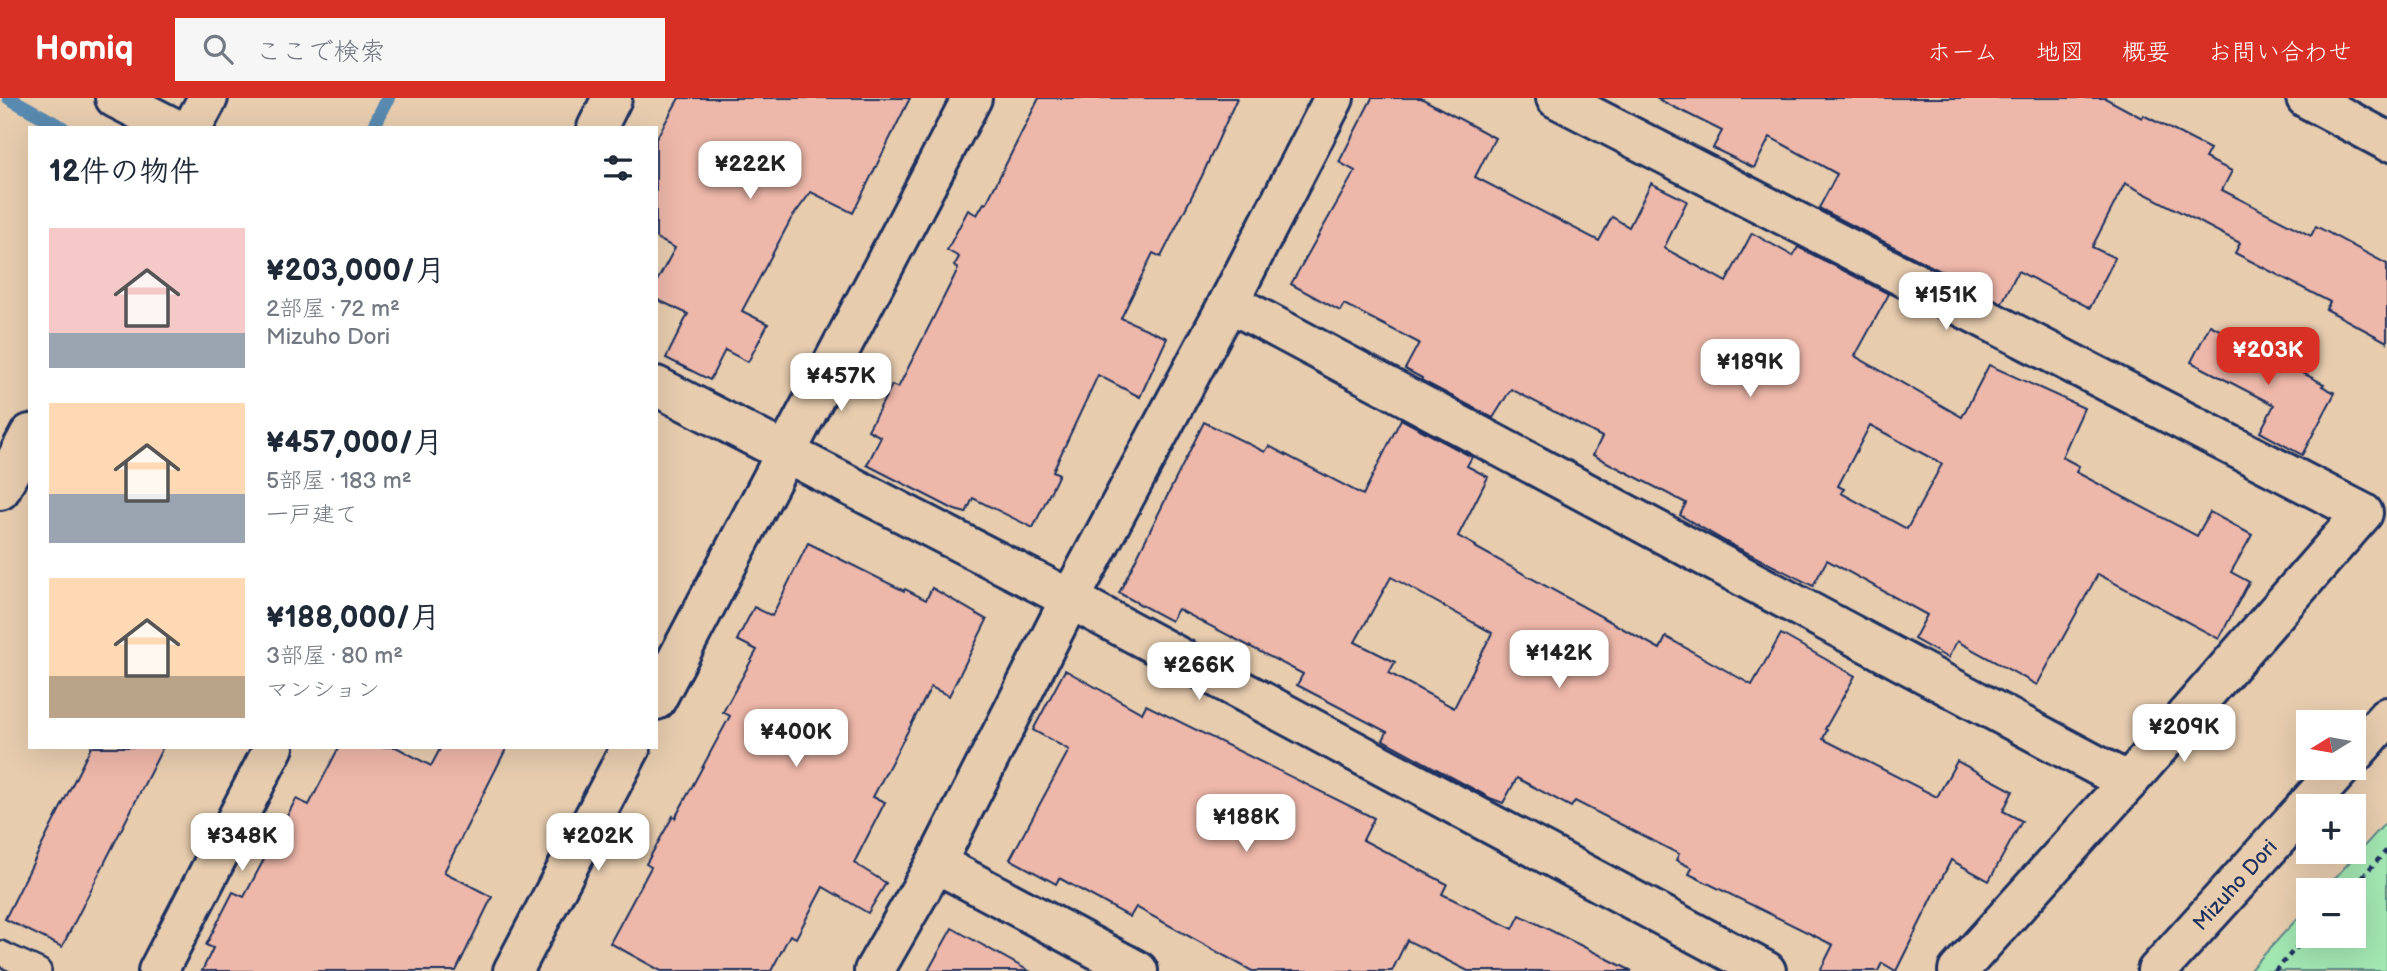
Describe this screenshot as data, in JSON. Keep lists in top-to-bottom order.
{
  "streets": {
    "street": ["Mizuho Dori"]
  },
  "north": "left",
  "page": {
    "header": "Homiq",
    "search": "ここで検索",
    "nav": [
      "ホーム",
      "地図",
      "概要",
      "お問い合わせ"
    ],
    "heading": "12件の物件",
    "price": [
      "¥222K",
      "¥151K",
      "¥203K",
      "¥189K",
      "¥457K",
      "¥142K",
      "¥266K",
      "¥209K",
      "¥400K",
      "¥188K",
      "¥348K",
      "¥202K"
    ],
    "list": [
      {
        "name": "¥203,000/月",
        "note": "2部屋 · 72 m² · Mizuho Dori"
      },
      {
        "name": "¥457,000/月",
        "note": "5部屋 · 183 m² · 一戸建て"
      },
      {
        "name": "¥188,000/月",
        "note": "3部屋 · 80 m² · マンション"
      }
    ],
    "map_buttons": ["+", "−"]
  }
}
